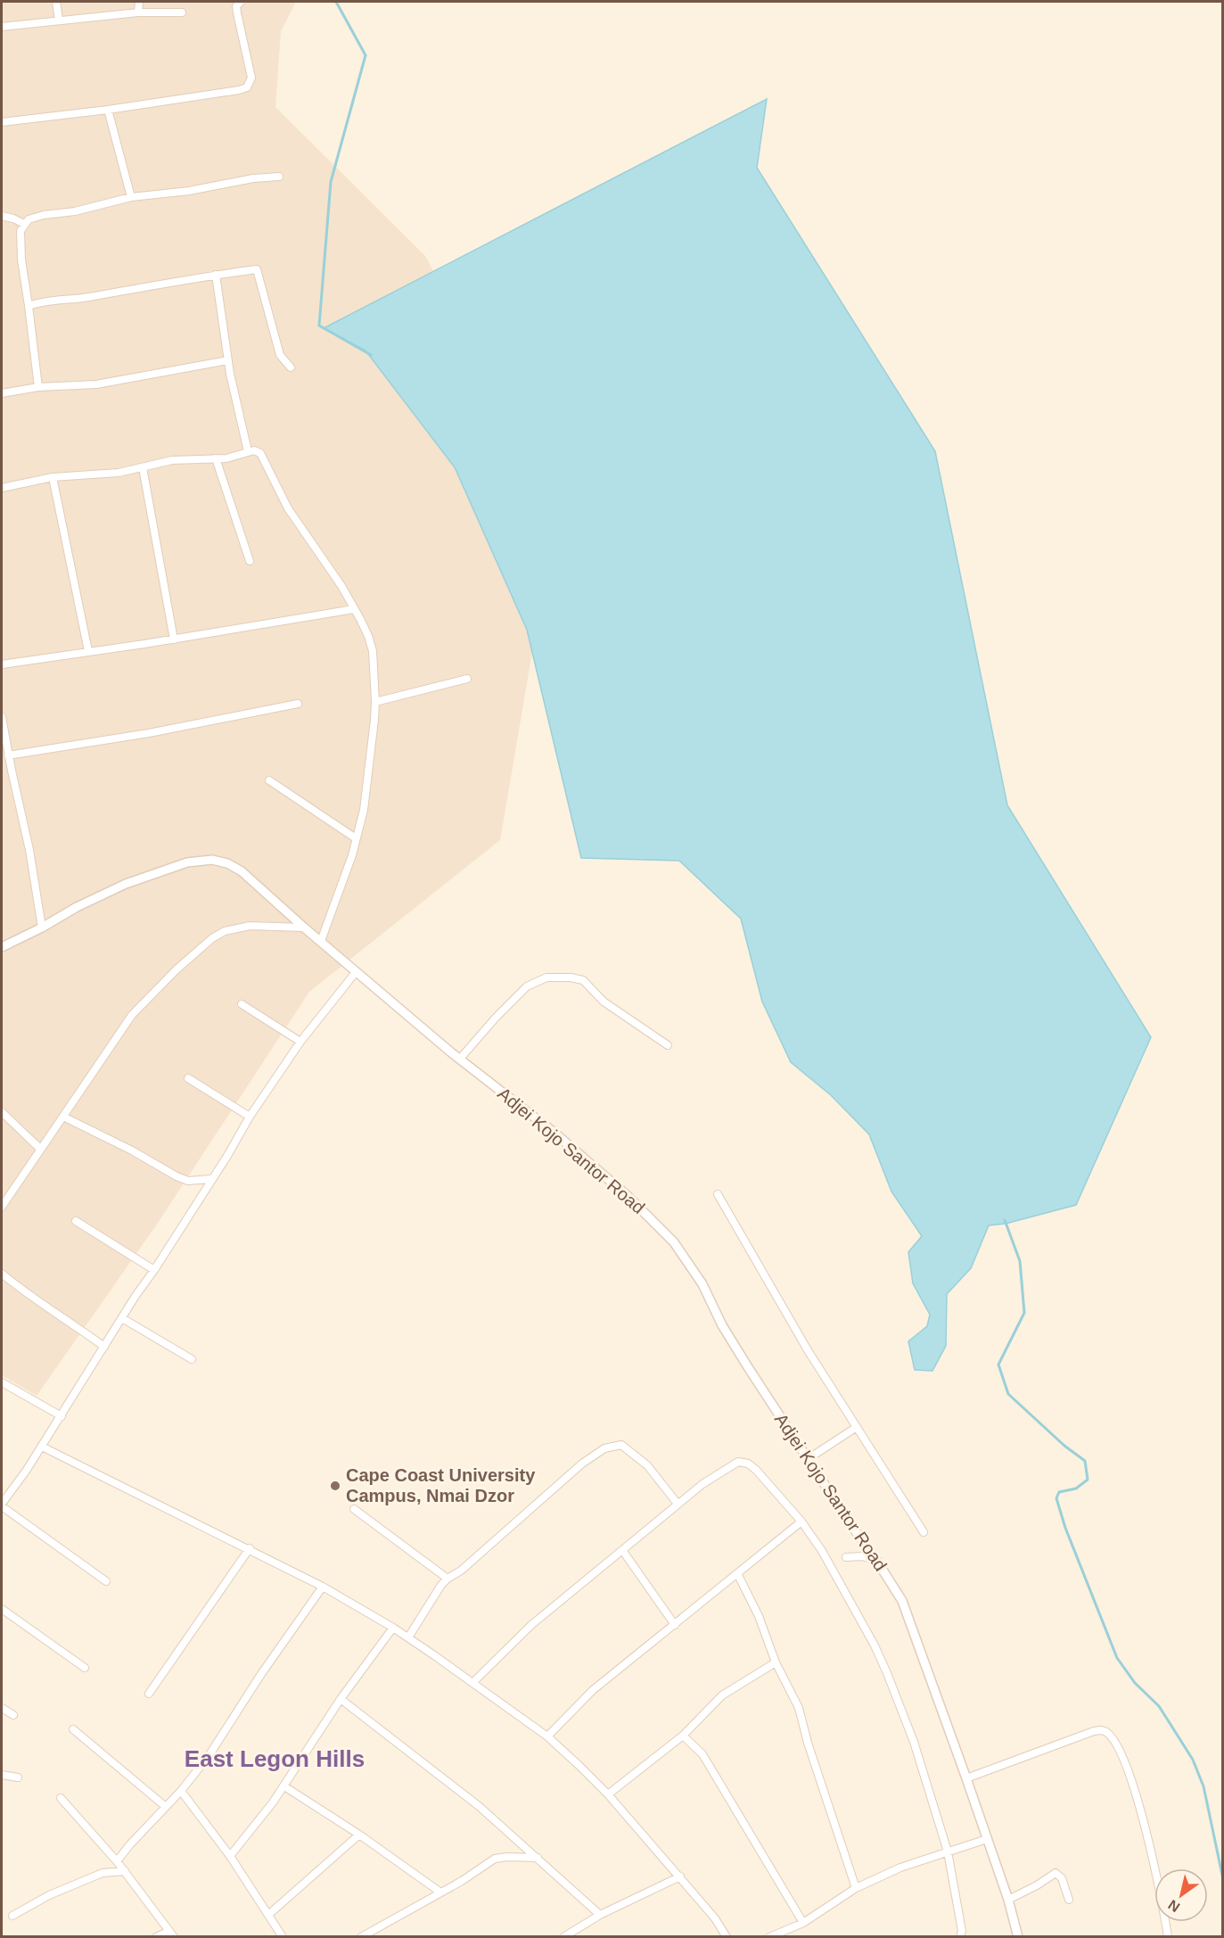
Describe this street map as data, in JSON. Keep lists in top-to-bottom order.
{
  "streets": {
    "street": ["Adjei Kojo Santor Road"]
  },
  "districts": ["East Legon Hills"],
  "places": ["Cape Coast University Campus, Nmai Dzor"],
  "north": "bottom left"
}
